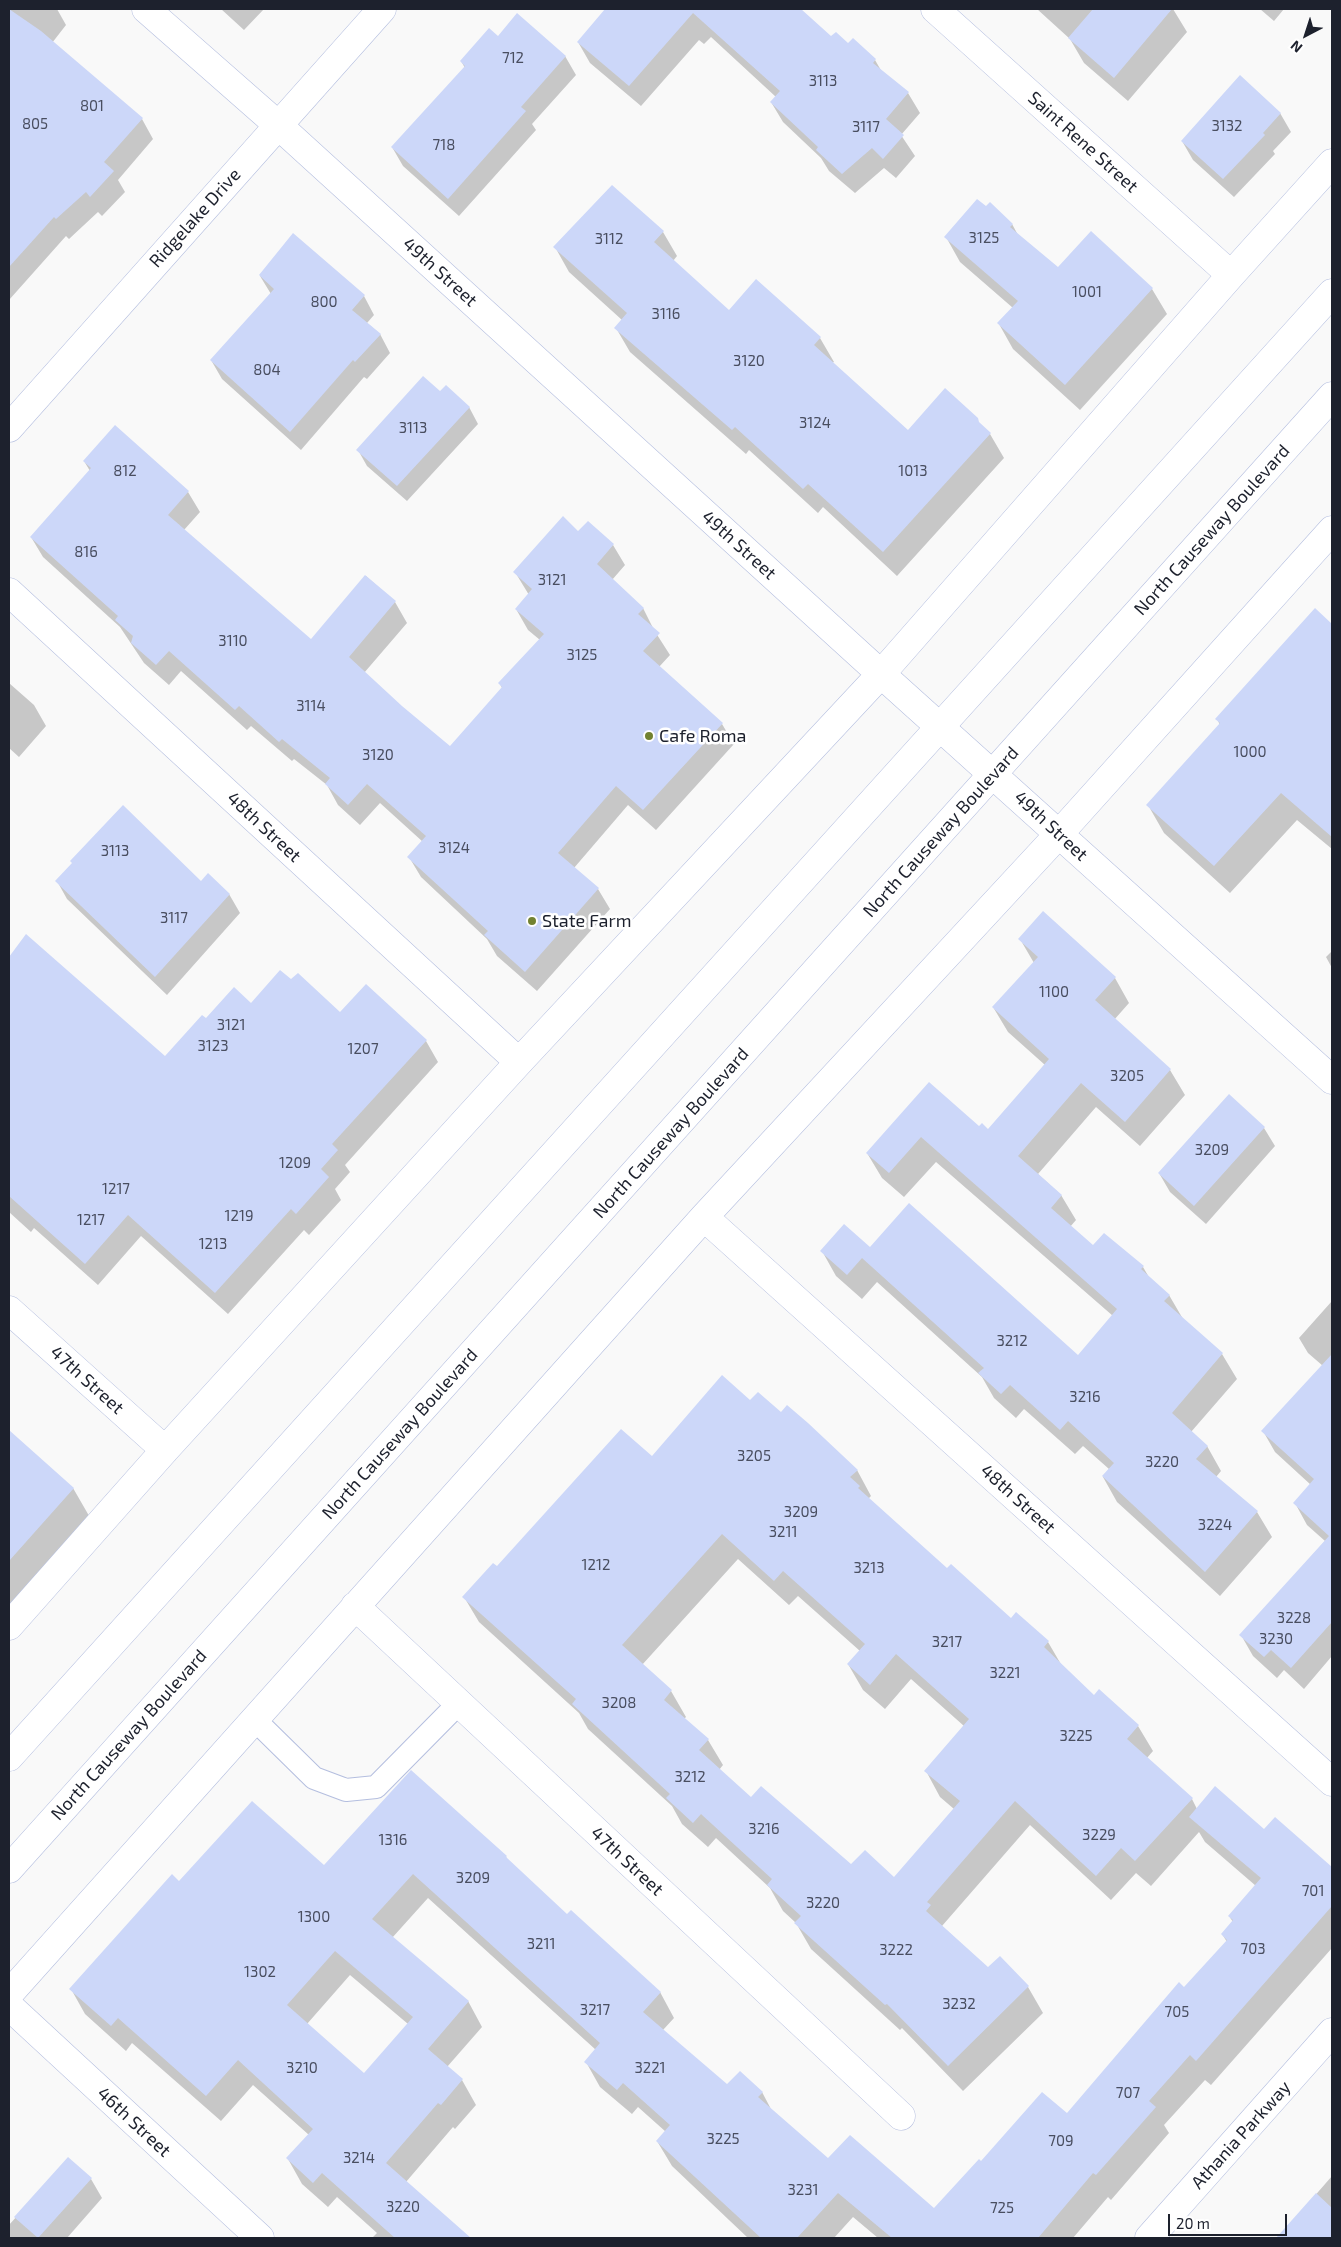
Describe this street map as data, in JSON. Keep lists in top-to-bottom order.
{
  "streets": {
    "main road": [
      "Saint Rene Street",
      "Ridgelake Drive",
      "49th Street",
      "North Causeway Boulevard",
      "48th Street",
      "47th Street",
      "46th Street",
      "Athania Parkway"
    ]
  },
  "crossings": [
    ["Ridgelake Drive", "49th Street"],
    ["49th Street", "North Causeway Boulevard"]
  ],
  "places": ["Cafe Roma", "State Farm"],
  "house_numbers": [
    "712",
    "3113",
    "801",
    "805",
    "3132",
    "3117",
    "718",
    "3125",
    "3112",
    "1001",
    "800",
    "3116",
    "3120",
    "804",
    "3124",
    "3113",
    "812",
    "1013",
    "816",
    "3121",
    "3110",
    "3125",
    "3114",
    "1000",
    "3120",
    "3124",
    "3113",
    "3117",
    "1100",
    "3121",
    "3123",
    "1207",
    "3205",
    "3209",
    "1209",
    "1217",
    "1219",
    "1217",
    "1213",
    "3212",
    "3216",
    "3205",
    "3220",
    "3209",
    "3224",
    "3211",
    "1212",
    "3213",
    "3228",
    "3230",
    "3217",
    "3221",
    "3208",
    "3225",
    "3212",
    "3216",
    "3229",
    "1316",
    "3209",
    "701",
    "3220",
    "1300",
    "3211",
    "703",
    "3222",
    "1302",
    "3232",
    "3217",
    "705",
    "3210",
    "3221",
    "707",
    "3225",
    "709",
    "3214",
    "3231",
    "3220",
    "725"
  ],
  "scale_bar": "20 m",
  "north": "bottom left"
}
